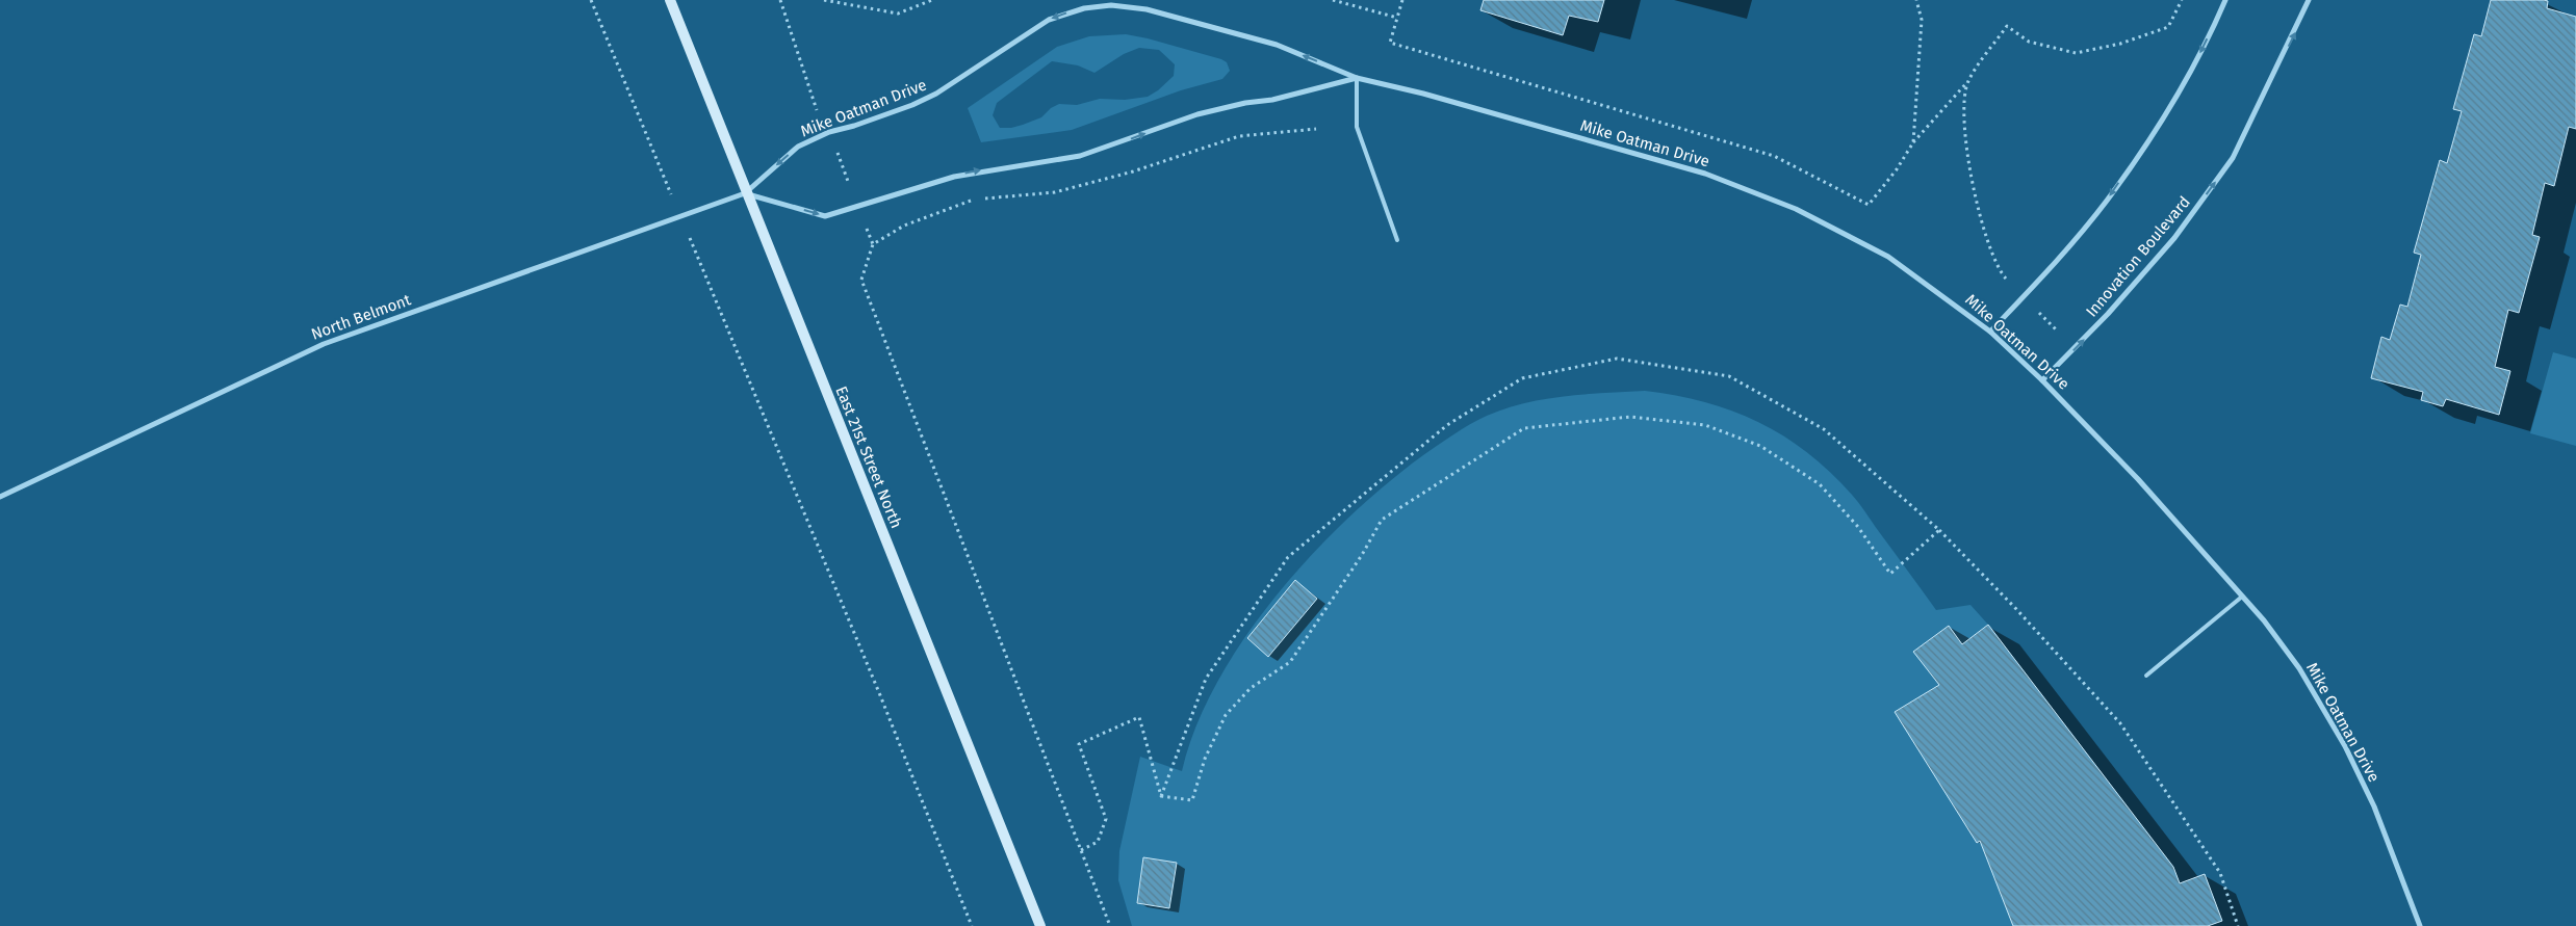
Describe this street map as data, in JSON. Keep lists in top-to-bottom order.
{
  "streets": {
    "main road": ["East 21st Street North"],
    "street": ["Mike Oatman Drive", "Innovation Boulevard", "North Belmont"]
  },
  "crossings": [
    ["Mike Oatman Drive", "Innovation Boulevard"],
    ["Mike Oatman Drive", "North Belmont"],
    ["Mike Oatman Drive", "East 21st Street North"],
    ["North Belmont", "East 21st Street North"]
  ],
  "one_way": ["Innovation Boulevard"]
}
